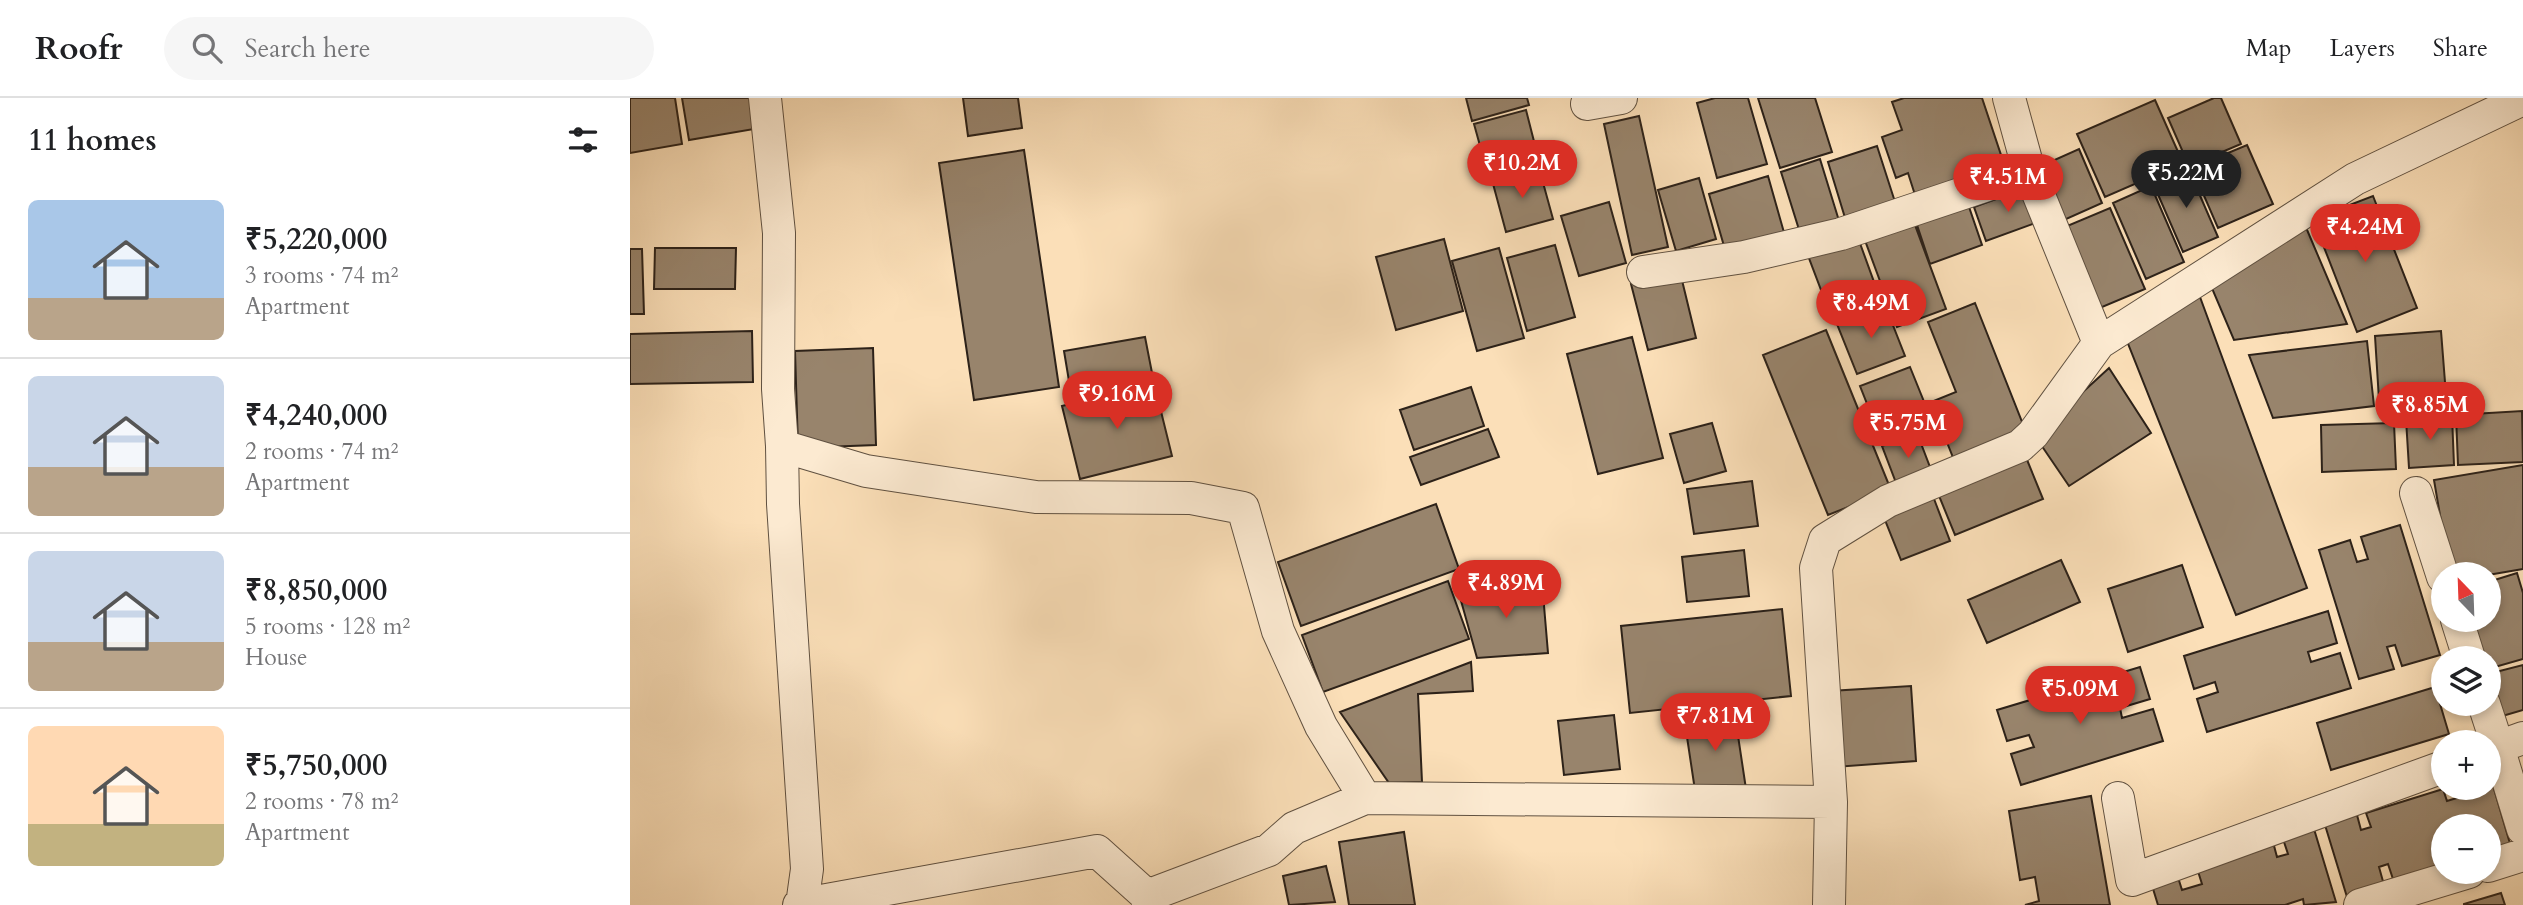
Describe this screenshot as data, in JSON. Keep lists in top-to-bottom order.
{
  "north": "top left",
  "page": {
    "header": "Roofr",
    "search": "Search here",
    "nav": ["Map", "Layers", "Share"],
    "heading": "11 homes",
    "price": [
      "₹10.2M",
      "₹5.22M",
      "₹4.51M",
      "₹4.24M",
      "₹8.49M",
      "₹9.16M",
      "₹8.85M",
      "₹5.75M",
      "₹4.89M",
      "₹5.09M",
      "₹7.81M"
    ],
    "list": [
      {
        "name": "₹5,220,000",
        "note": "3 rooms · 74 m² · Apartment"
      },
      {
        "name": "₹4,240,000",
        "note": "2 rooms · 74 m² · Apartment"
      },
      {
        "name": "₹8,850,000",
        "note": "5 rooms · 128 m² · House"
      },
      {
        "name": "₹5,750,000",
        "note": "2 rooms · 78 m² · Apartment"
      }
    ],
    "map_buttons": ["+", "−"]
  }
}
